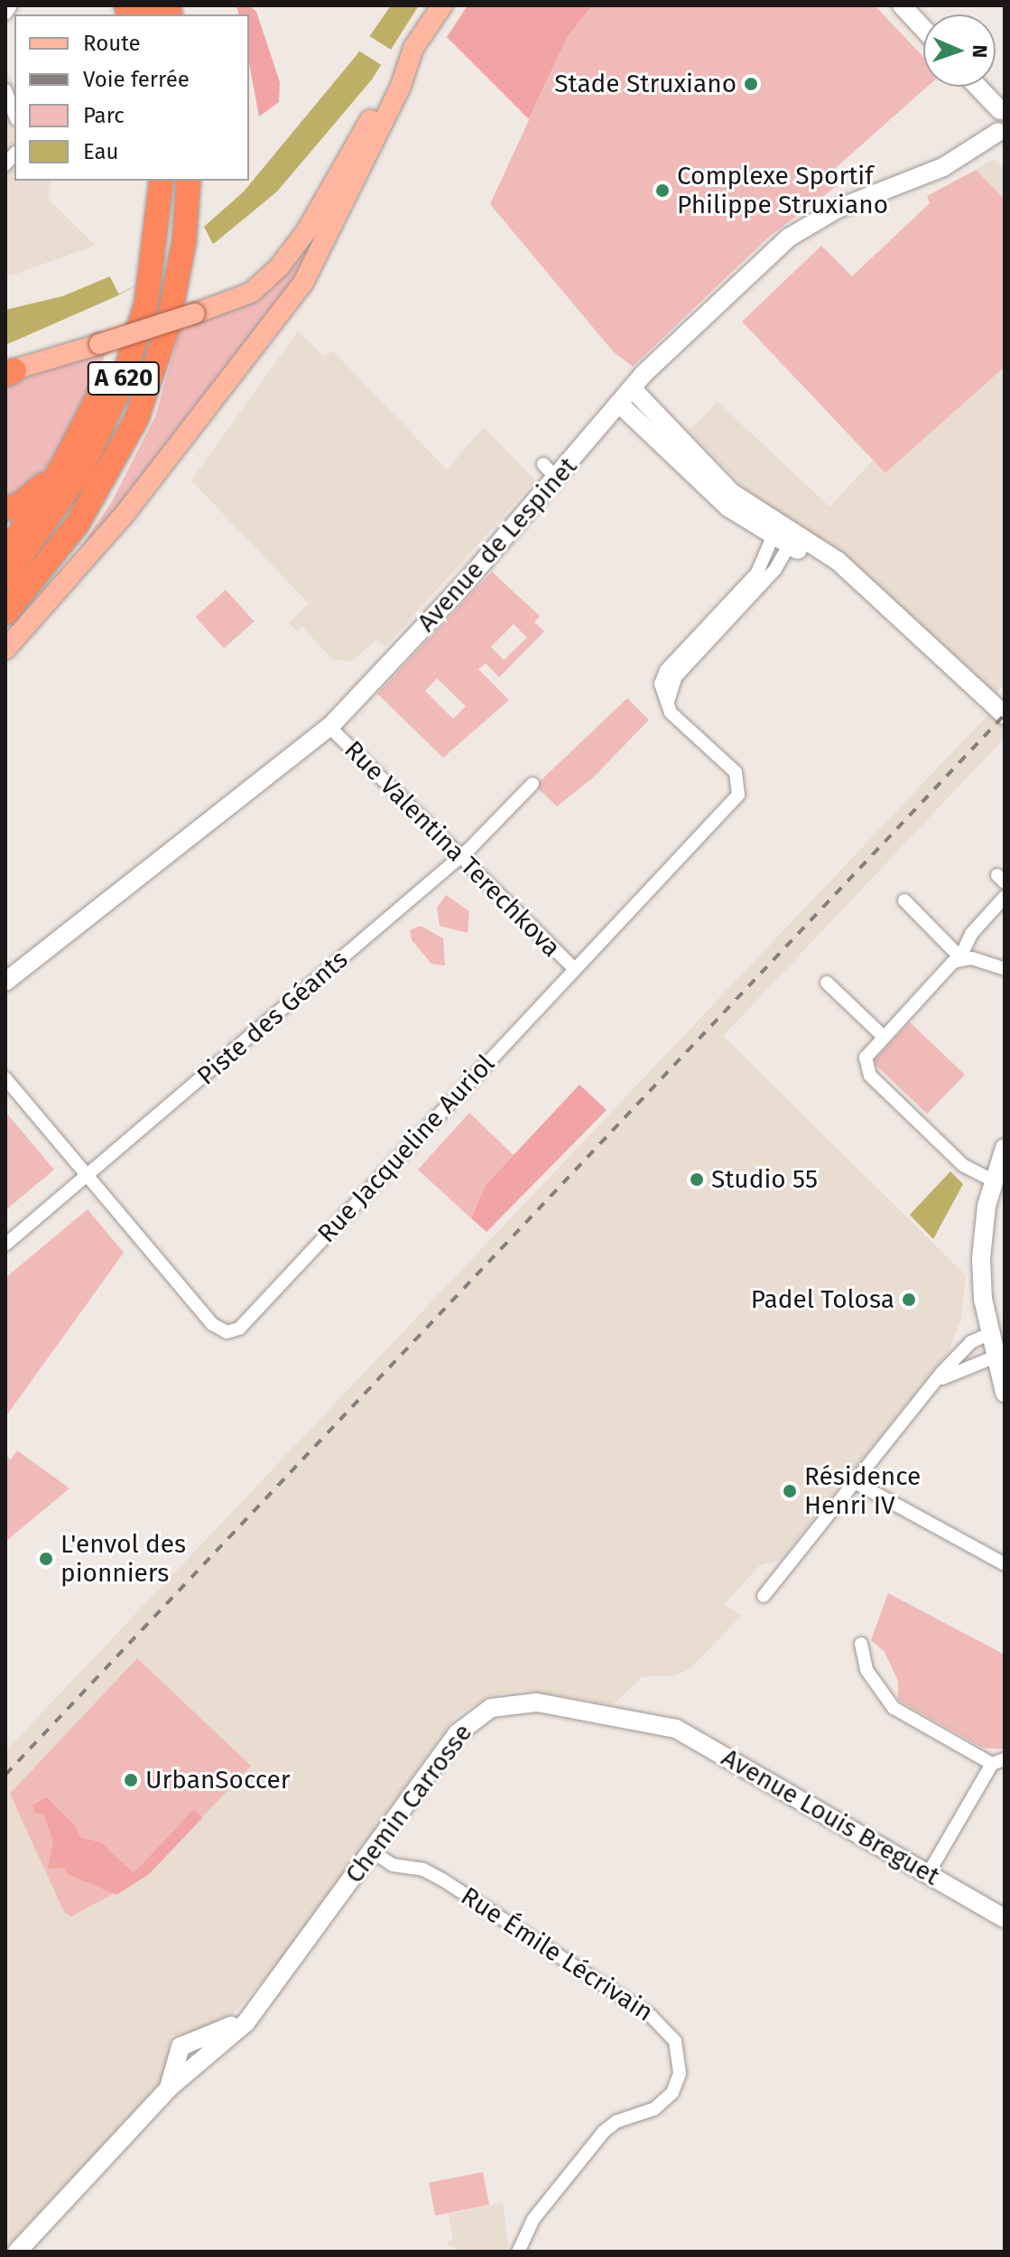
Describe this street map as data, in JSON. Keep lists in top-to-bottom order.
{
  "streets": {
    "highway": ["A 620"],
    "street": [
      "Avenue de Lespinet",
      "Rue Valentina Terechkova",
      "Piste des Géants",
      "Rue Jacqueline Auriol",
      "Chemin Carrosse",
      "Avenue Louis Breguet",
      "Rue Émile Lécrivain"
    ]
  },
  "crossings": [
    ["Avenue de Lespinet", "Rue Valentina Terechkova"],
    ["Rue Valentina Terechkova", "Piste des Géants"],
    ["Rue Valentina Terechkova", "Rue Jacqueline Auriol"],
    ["Piste des Géants", "Rue Jacqueline Auriol"],
    ["Chemin Carrosse", "Avenue Louis Breguet"],
    ["Chemin Carrosse", "Rue Émile Lécrivain"]
  ],
  "places": [
    "Stade Struxiano",
    "Complexe Sportif Philippe Struxiano",
    "Studio 55",
    "Padel Tolosa",
    "Résidence Henri IV",
    "L'envol des pionniers",
    "UrbanSoccer"
  ],
  "legend": [
    "Route",
    "Voie ferrée",
    "Parc",
    "Eau"
  ],
  "north": "right"
}
